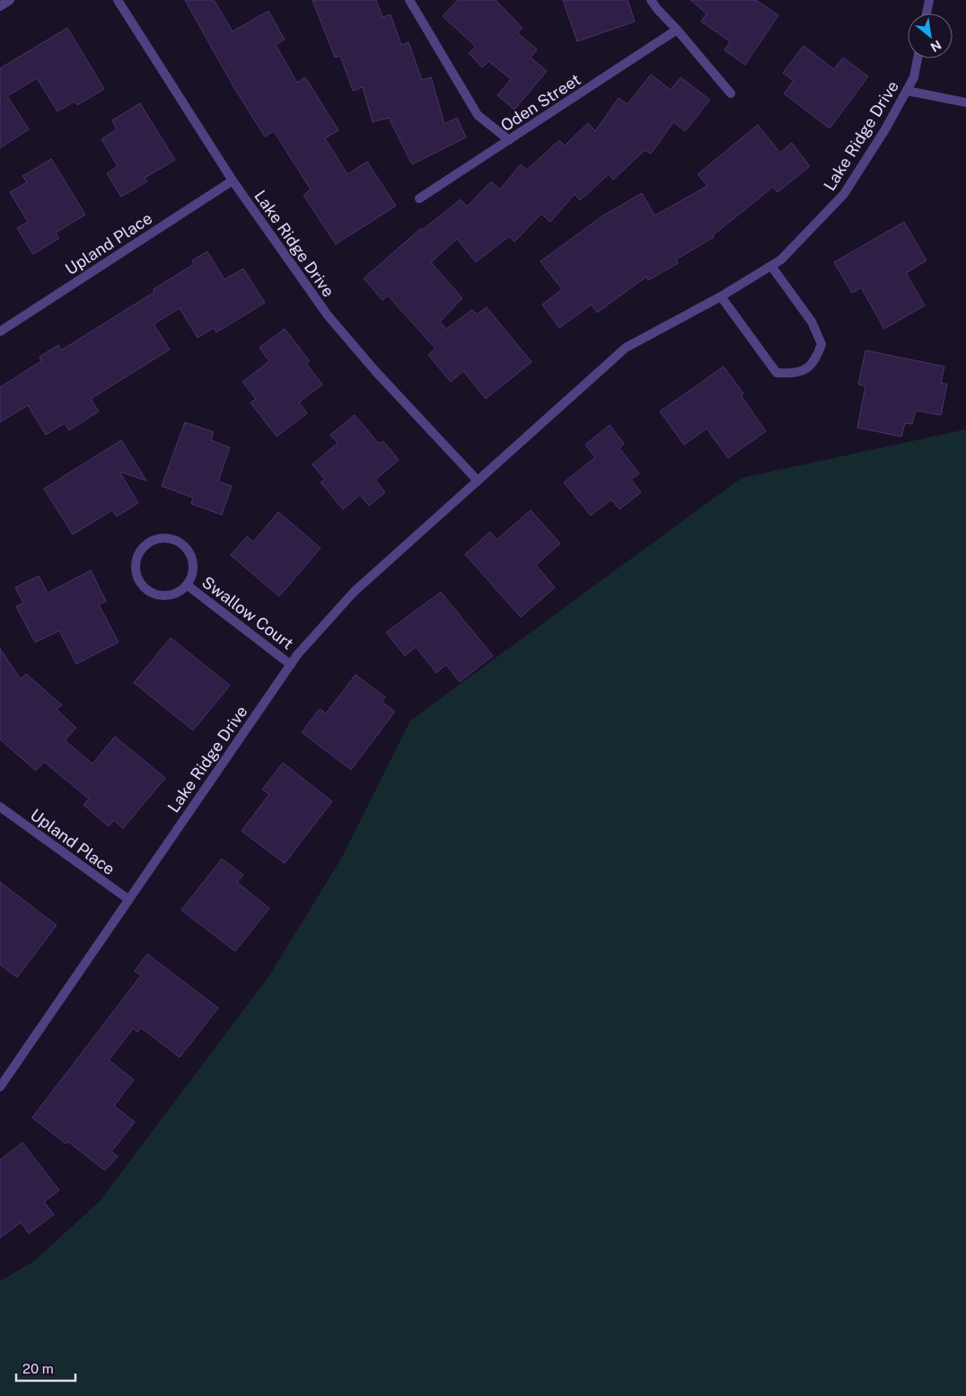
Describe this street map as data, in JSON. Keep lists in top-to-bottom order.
{
  "streets": {
    "street": [
      "Oden Street",
      "Lake Ridge Drive",
      "Upland Place",
      "Swallow Court"
    ]
  },
  "crossings": [
    ["Lake Ridge Drive", "Upland Place"],
    ["Lake Ridge Drive", "Swallow Court"]
  ],
  "scale_bar": "20 m",
  "north": "bottom right"
}
